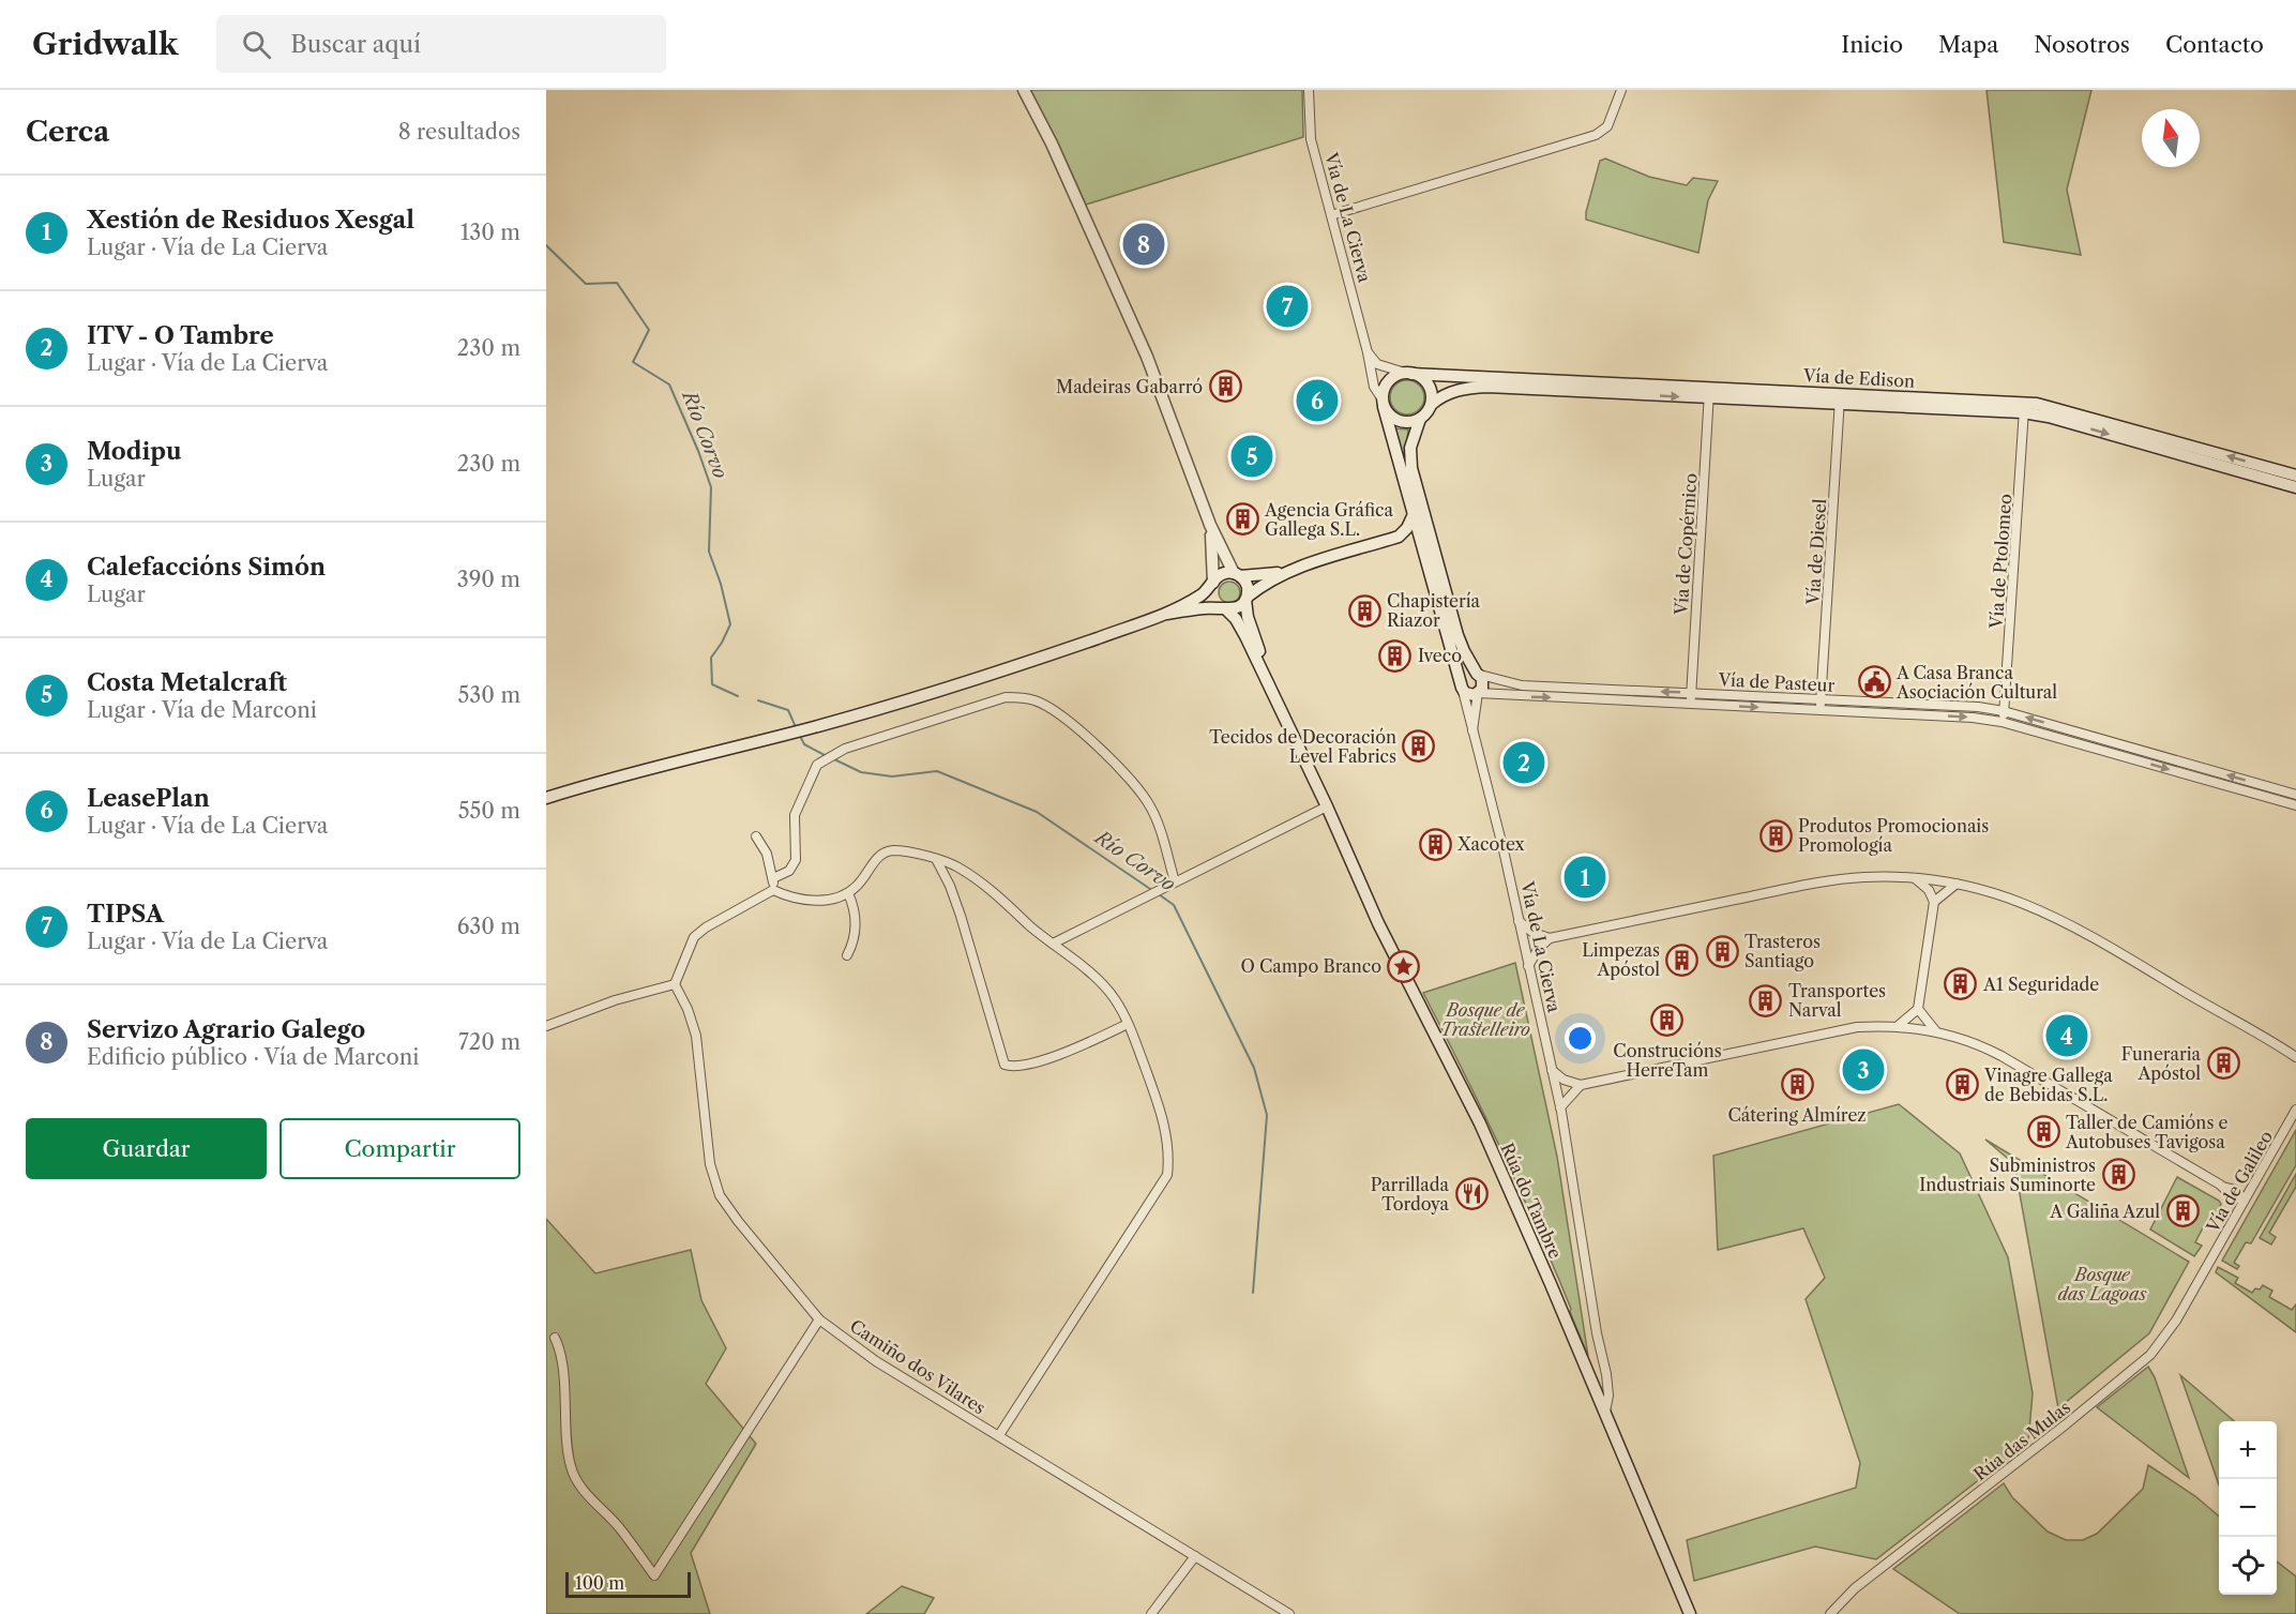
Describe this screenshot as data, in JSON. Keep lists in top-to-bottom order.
{
  "streets": {
    "main road": ["Vía de La Cierva", "Vía de Edison", "Rúa do Tambre"],
    "street": [
      "Vía de Copérnico",
      "Vía de Diesel",
      "Vía de Ptolomeo",
      "Vía de Pasteur",
      "Vía de Galileo",
      "Camiño dos Vilares",
      "Rúa das Mulas"
    ]
  },
  "crossings": [
    ["Vía de La Cierva", "Vía de Edison"],
    ["Vía de La Cierva", "Vía de Pasteur"],
    ["Vía de La Cierva", "Rúa do Tambre"],
    ["Vía de Edison", "Vía de Copérnico"],
    ["Vía de Edison", "Vía de Diesel"],
    ["Vía de Edison", "Vía de Ptolomeo"],
    ["Vía de Copérnico", "Vía de Pasteur"],
    ["Vía de Diesel", "Vía de Pasteur"],
    ["Vía de Ptolomeo", "Vía de Pasteur"],
    ["Vía de Galileo", "Rúa das Mulas"]
  ],
  "water": ["Río Corvo"],
  "parks": ["Bosque de Trastelleiro", "Bosque das Lagoas"],
  "places": {
    "building": [
      "Madeiras Gabarró",
      "Agencia Gráfica Gallega S.L.",
      "Chapistería Riazor",
      "Iveco",
      "Tecidos de Decoración Level Fabrics",
      "Produtos Promocionais Promología",
      "Xacotex",
      "Trasteros Santiago",
      "Limpezas Apóstol",
      "A1 Seguridade",
      "Transportes Narval",
      "Construcións HerreTam",
      "Funeraria Apóstol",
      "Cátering Almírez",
      "Vinagre Gallega de Bebidas S.L.",
      "Taller de Camións e Autobuses Tavigosa",
      "Subministros Industriais Suminorte",
      "A Galiña Azul"
    ],
    "public building": ["A Casa Branca Asociación Cultural"],
    "place": ["O Campo Branco"],
    "restaurant": ["Parrillada Tordoya"]
  },
  "scale_bar": "100 m",
  "north": "top",
  "page": {
    "header": "Gridwalk",
    "search": "Buscar aquí",
    "nav": [
      "Inicio",
      "Mapa",
      "Nosotros",
      "Contacto"
    ],
    "heading": ["Cerca", "8 resultados"],
    "list": [
      {
        "mark": "1",
        "name": "Xestión de Residuos Xesgal",
        "note": "Lugar · Vía de La Cierva",
        "value": "130 m"
      },
      {
        "mark": "2",
        "name": "ITV - O Tambre",
        "note": "Lugar · Vía de La Cierva",
        "value": "230 m"
      },
      {
        "mark": "3",
        "name": "Modipu",
        "note": "Lugar",
        "value": "230 m"
      },
      {
        "mark": "4",
        "name": "Calefaccións Simón",
        "note": "Lugar",
        "value": "390 m"
      },
      {
        "mark": "5",
        "name": "Costa Metalcraft",
        "note": "Lugar · Vía de Marconi",
        "value": "530 m"
      },
      {
        "mark": "6",
        "name": "LeasePlan",
        "note": "Lugar · Vía de La Cierva",
        "value": "550 m"
      },
      {
        "mark": "7",
        "name": "TIPSA",
        "note": "Lugar · Vía de La Cierva",
        "value": "630 m"
      },
      {
        "mark": "8",
        "name": "Servizo Agrario Galego",
        "note": "Edificio público · Vía de Marconi",
        "value": "720 m"
      }
    ],
    "pins": [
      "8",
      "7",
      "6",
      "5",
      "2",
      "1",
      "4",
      "3"
    ],
    "buttons": ["Guardar", "Compartir"],
    "map_buttons": ["+", "−"],
    "scale": "100 m"
  }
}
